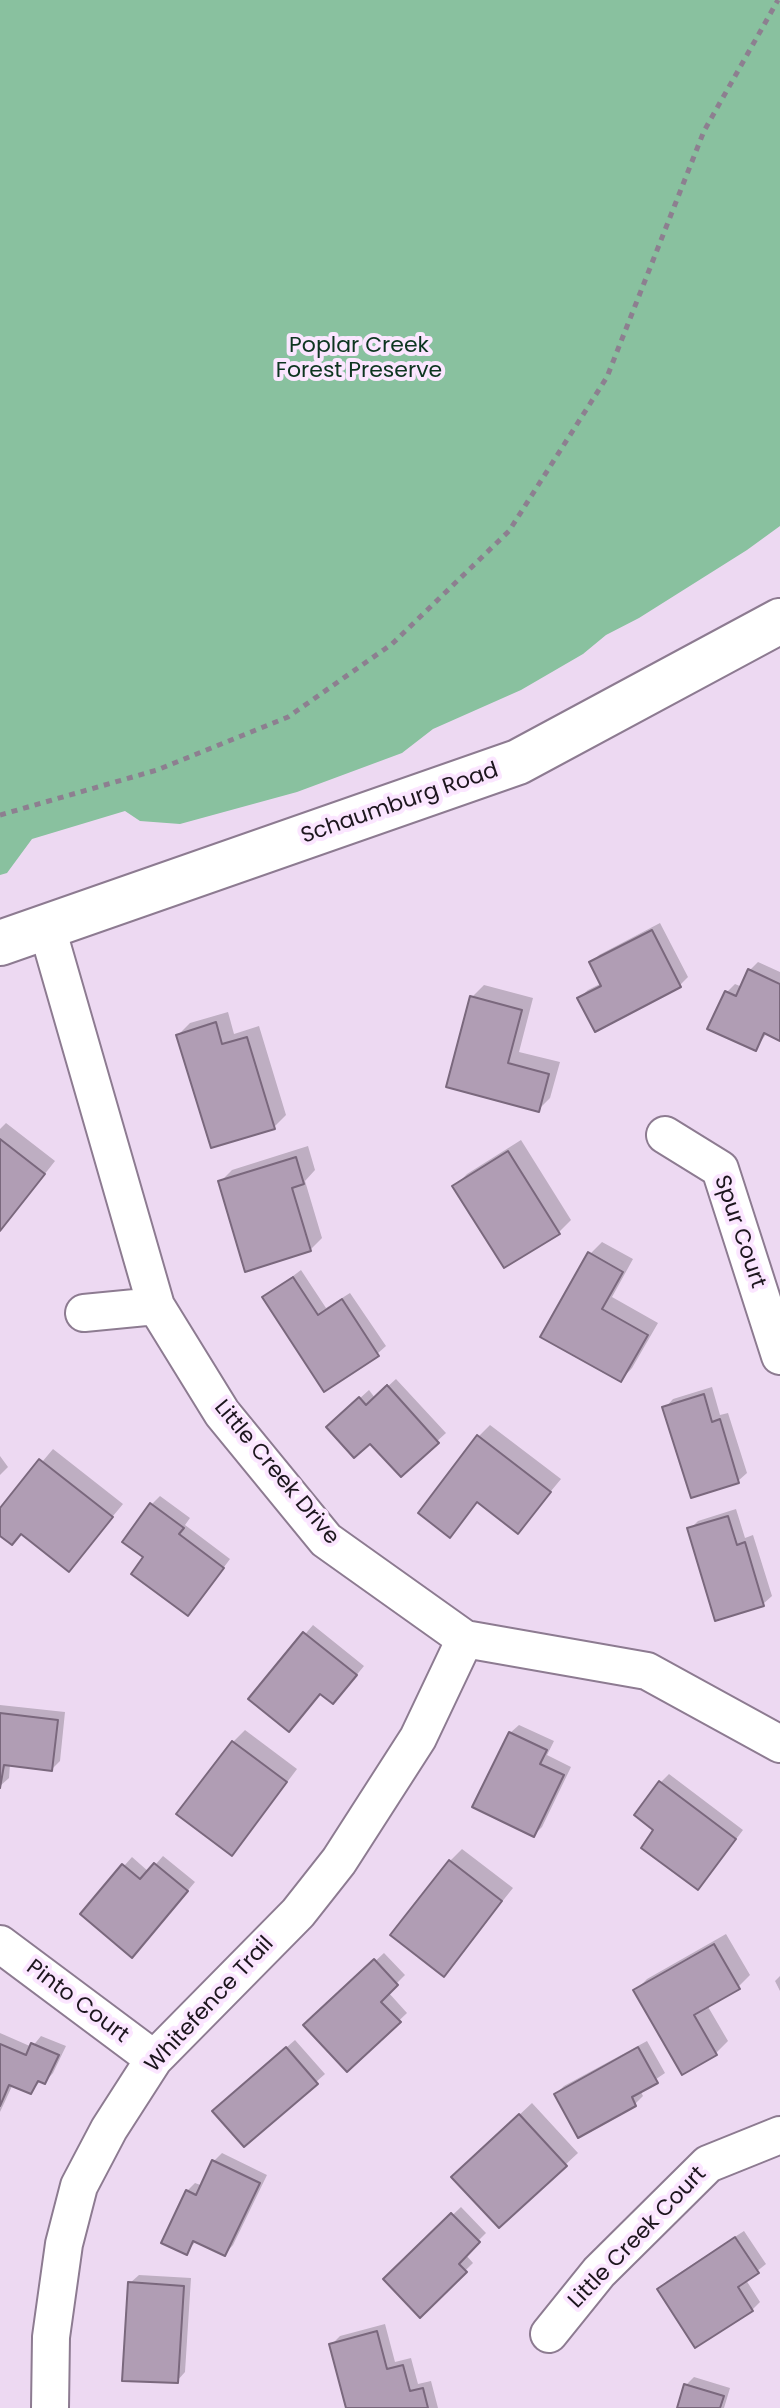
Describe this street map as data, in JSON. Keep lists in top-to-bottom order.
{
  "streets": {
    "main road": ["Schaumburg Road"],
    "street": [
      "Spur Court",
      "Little Creek Drive",
      "Pinto Court",
      "Whitefence Trail",
      "Little Creek Court"
    ]
  },
  "crossings": [
    ["Schaumburg Road", "Little Creek Drive"],
    ["Little Creek Drive", "Whitefence Trail"],
    ["Pinto Court", "Whitefence Trail"]
  ],
  "parks": ["Poplar Creek Forest Preserve"]
}
